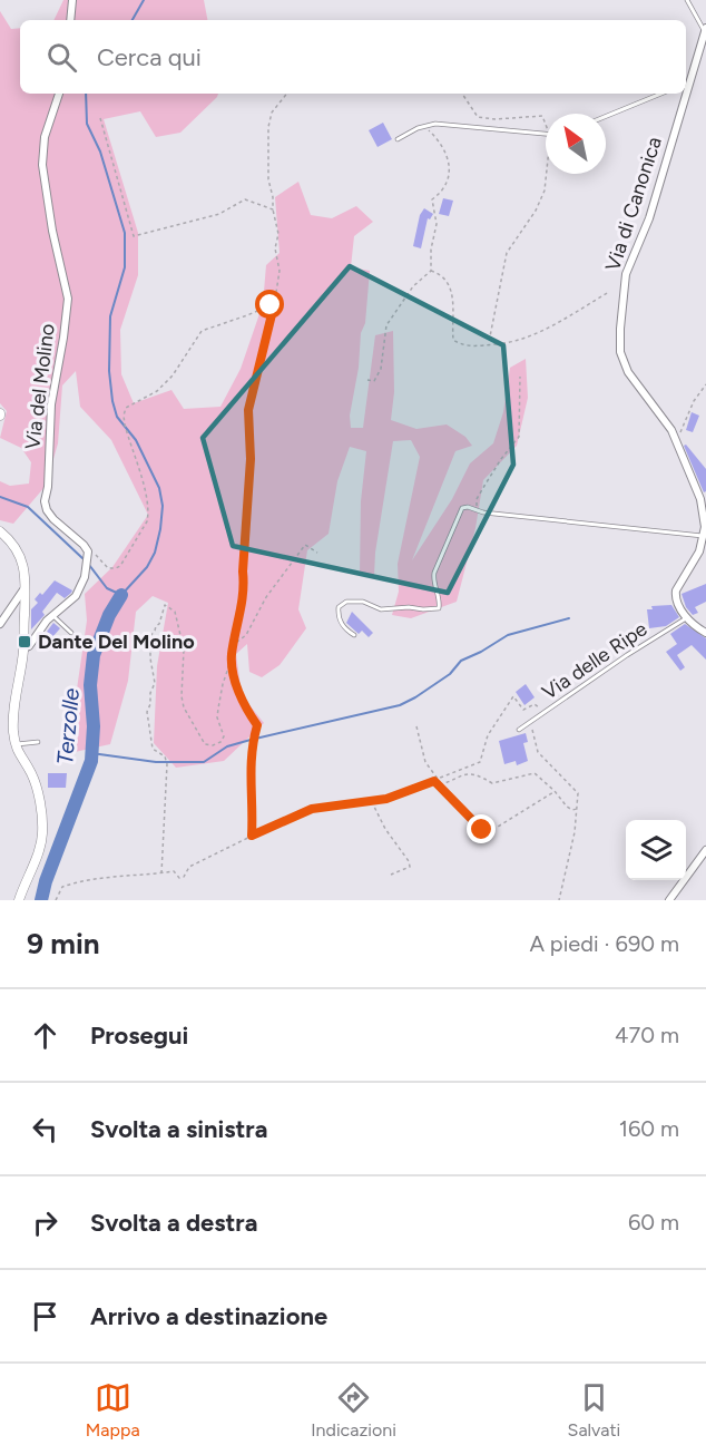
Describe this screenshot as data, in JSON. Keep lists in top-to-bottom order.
{
  "streets": {
    "street": ["Via di Canonica", "Via del Molino"],
    "lane": ["Via delle Ripe"]
  },
  "crossings": [
    ["Via di Canonica", "Via delle Ripe"]
  ],
  "water": ["Terzolle"],
  "places": {
    "transit": ["Dante Del Molino"]
  },
  "north": "top left",
  "page": {
    "search": "Cerca qui",
    "heading": ["9 min", "A piedi · 690 m"],
    "list": [
      ["Prosegui", "470 m"],
      ["Svolta a sinistra", "160 m"],
      ["Svolta a destra", "60 m"],
      "Arrivo a destinazione"
    ],
    "nav": ["Mappa", "Indicazioni", "Salvati"]
  }
}
